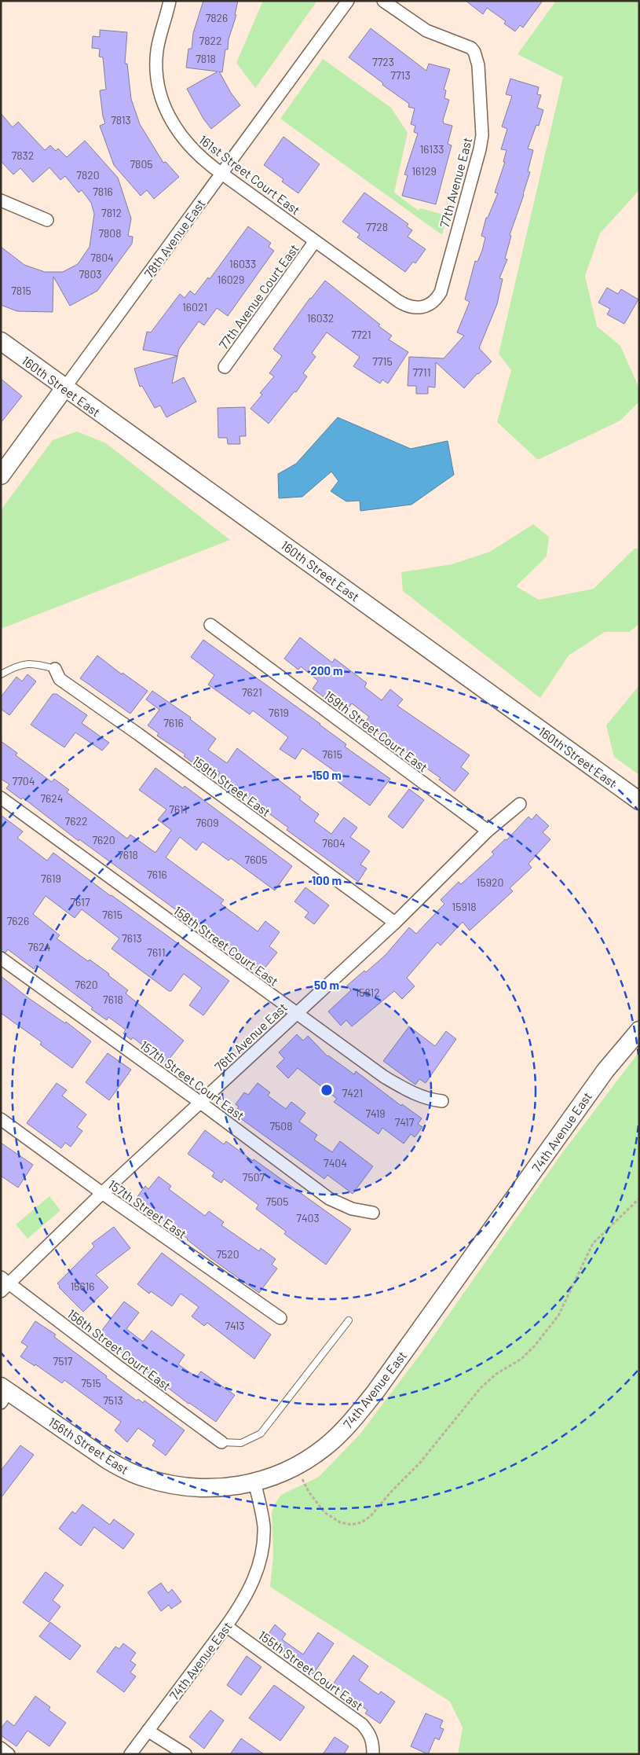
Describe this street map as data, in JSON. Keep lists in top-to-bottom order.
{
  "streets": {
    "street": [
      "161st Street Court East",
      "77th Avenue East",
      "78th Avenue East",
      "77th Avenue Court East",
      "160th Street East",
      "159th Street Court East",
      "159th Street East",
      "158th Street Court East",
      "76th Avenue East",
      "157th Street Court East",
      "74th Avenue East",
      "157th Street East",
      "156th Street Court East",
      "156th Street East",
      "155th Street Court East"
    ]
  },
  "crossings": [
    ["161st Street Court East", "77th Avenue East"],
    ["161st Street Court East", "78th Avenue East"],
    ["161st Street Court East", "77th Avenue Court East"],
    ["78th Avenue East", "160th Street East"],
    ["159th Street Court East", "76th Avenue East"],
    ["159th Street East", "76th Avenue East"],
    ["158th Street Court East", "76th Avenue East"],
    ["76th Avenue East", "157th Street Court East"],
    ["76th Avenue East", "157th Street East"],
    ["76th Avenue East", "156th Street Court East"],
    ["74th Avenue East", "156th Street East"],
    ["74th Avenue East", "155th Street Court East"]
  ],
  "house_numbers": [
    "7826",
    "7822",
    "7818",
    "7723",
    "7713",
    "7813",
    "16133",
    "7832",
    "7805",
    "16129",
    "7820",
    "7816",
    "7812",
    "7728",
    "7808",
    "7804",
    "16033",
    "7803",
    "16029",
    "7815",
    "16021",
    "16032",
    "7721",
    "7715",
    "7711",
    "7621",
    "7619",
    "7616",
    "7615",
    "7704",
    "7624",
    "7611",
    "7622",
    "7609",
    "7620",
    "7604",
    "7618",
    "7605",
    "7616",
    "7619",
    "15920",
    "7617",
    "15918",
    "7615",
    "7626",
    "7613",
    "7624",
    "7611",
    "7620",
    "15812",
    "7618",
    "7421",
    "7419",
    "7417",
    "7508",
    "7404",
    "7507",
    "7505",
    "7403",
    "7520",
    "15616",
    "7413",
    "7517",
    "7515",
    "7513"
  ],
  "rings": [
    "200 m",
    "150 m",
    "100 m",
    "50 m"
  ]
}
